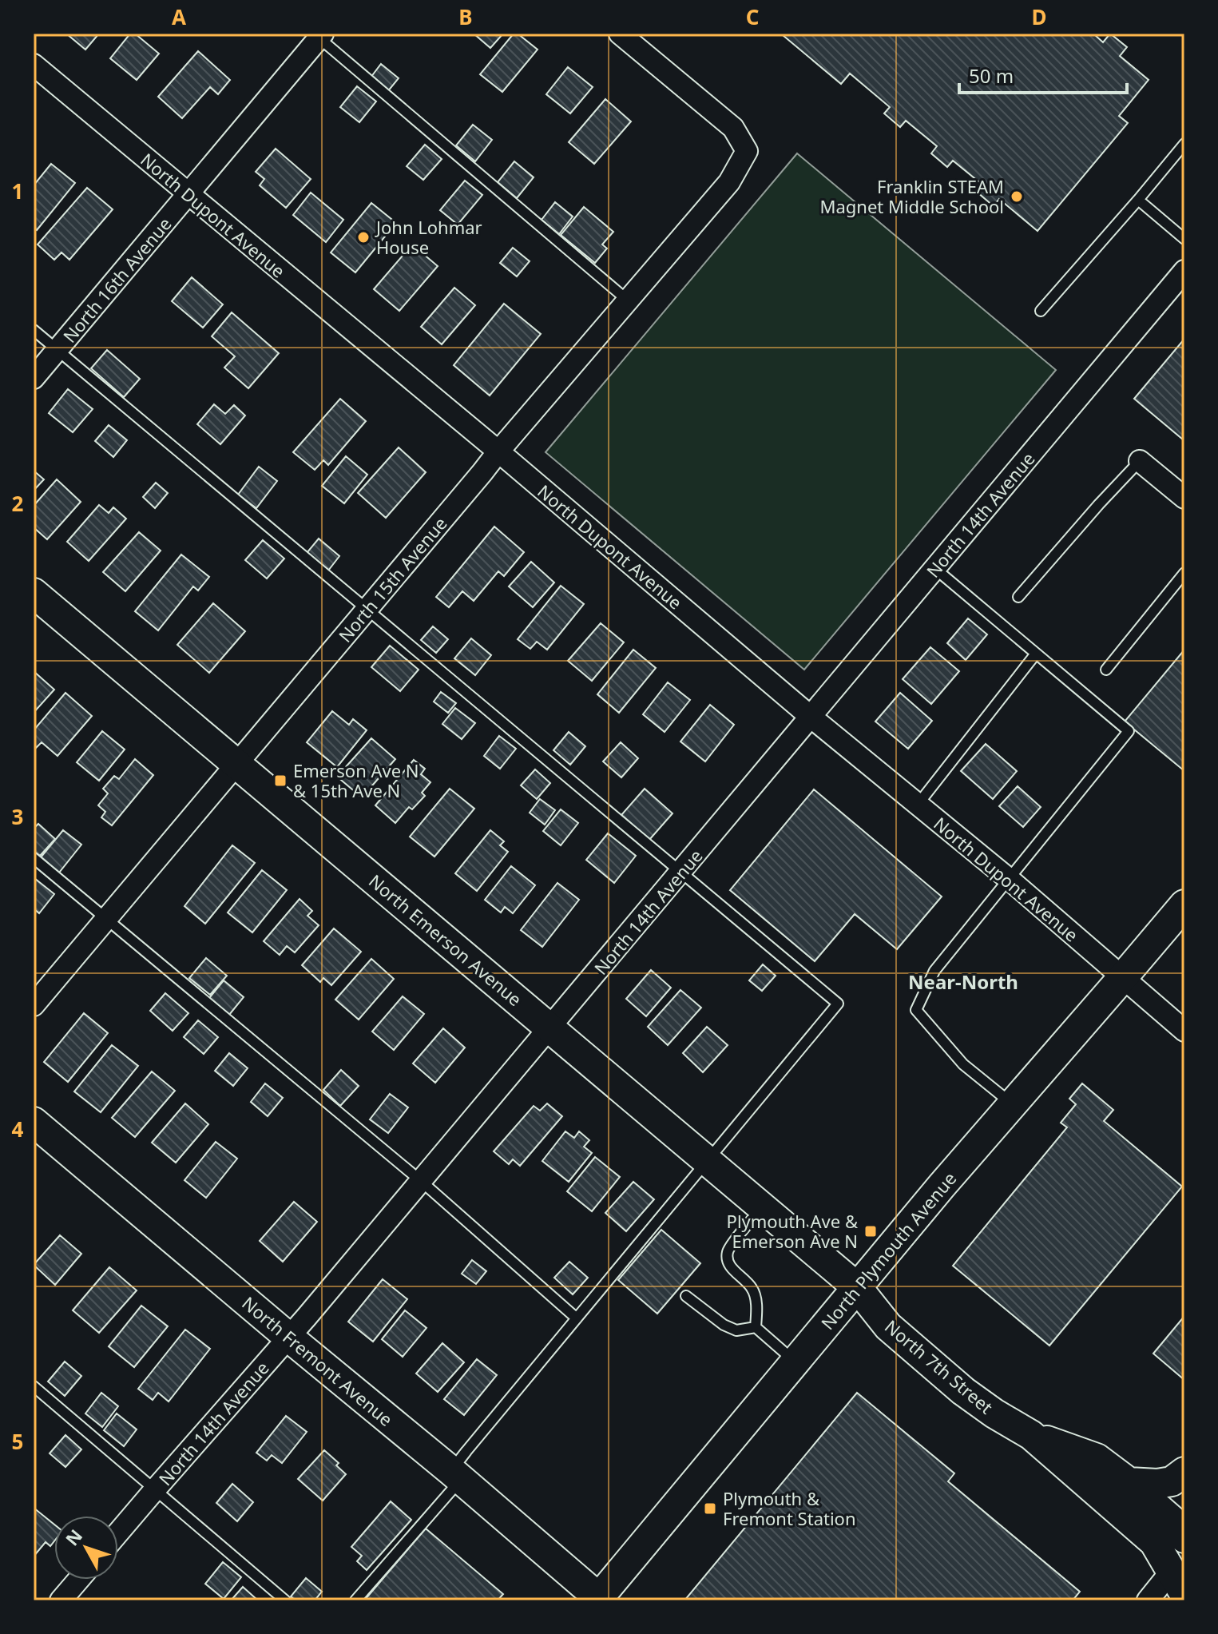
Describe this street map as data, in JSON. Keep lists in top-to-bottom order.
{
  "streets": {
    "street": [
      "North Dupont Avenue",
      "North 16th Avenue",
      "North 14th Avenue",
      "North 15th Avenue",
      "North Emerson Avenue",
      "North Plymouth Avenue",
      "North Fremont Avenue",
      "North 7th Street"
    ]
  },
  "crossings": [
    ["North Dupont Avenue", "North 16th Avenue"],
    ["North Dupont Avenue", "North 14th Avenue"],
    ["North Dupont Avenue", "North 15th Avenue"],
    ["North Dupont Avenue", "North Plymouth Avenue"],
    ["North 14th Avenue", "North Emerson Avenue"],
    ["North 14th Avenue", "North Fremont Avenue"],
    ["North 15th Avenue", "North Emerson Avenue"],
    ["North Emerson Avenue", "North Plymouth Avenue"],
    ["North Emerson Avenue", "North 7th Street"],
    ["North Plymouth Avenue", "North Fremont Avenue"],
    ["North Plymouth Avenue", "North 7th Street"]
  ],
  "districts": ["Near-North"],
  "places": {
    "other": ["Franklin STEAM Magnet Middle School", "John Lohmar House"],
    "transit": ["Emerson Ave N & 15th Ave N", "Plymouth Ave & Emerson Ave N", "Plymouth & Fremont Station"]
  },
  "scale_bar": "50 m",
  "north": "top left",
  "grid": {
    "columns": [
      "A",
      "B",
      "C",
      "D"
    ],
    "rows": [
      "1",
      "2",
      "3",
      "4",
      "5"
    ]
  }
}
